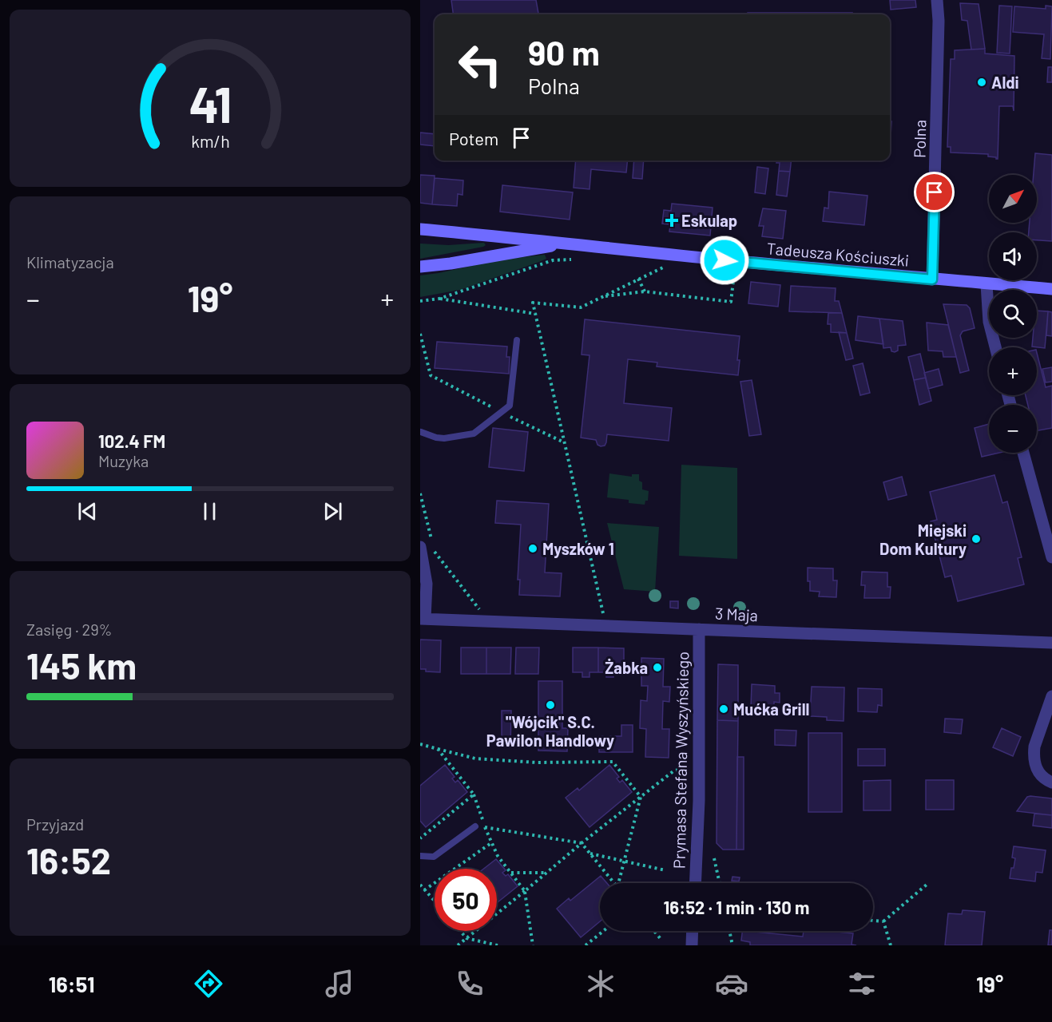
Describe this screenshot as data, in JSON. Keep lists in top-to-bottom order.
{
  "streets": {
    "main road": ["Tadeusza Kościuszki"],
    "street": ["Polna", "3 Maja", "Prymasa Stefana Wyszyńskiego"]
  },
  "crossings": [
    ["Polna", "Tadeusza Kościuszki"],
    ["3 Maja", "Prymasa Stefana Wyszyńskiego"]
  ],
  "places": {
    "other": [
      "Aldi",
      "Miejski Dom Kultury",
      "Myszków 1",
      "Żabka",
      "\"Wójcik\" S.C. Pawilon Handlowy",
      "Mućka Grill"
    ],
    "health": ["Eskulap"]
  },
  "north": "top right",
  "page": {
    "turn": ["90 m", "Polna"],
    "then": "Potem",
    "map_buttons": ["+", "−"],
    "tile": [
      "Klimatyzacja",
      ["Zasięg · 29%", "145 km"],
      ["Przyjazd", "16:52"]
    ],
    "heat": ["−", "19°", "+"],
    "song": ["102.4 FM", "Muzyka"],
    "limit": "50",
    "trip": "16:52 · 1 min · 130 m",
    "tabs": ["16:51", "19°"],
    "gauge": ["41", "km/h"]
  }
}
